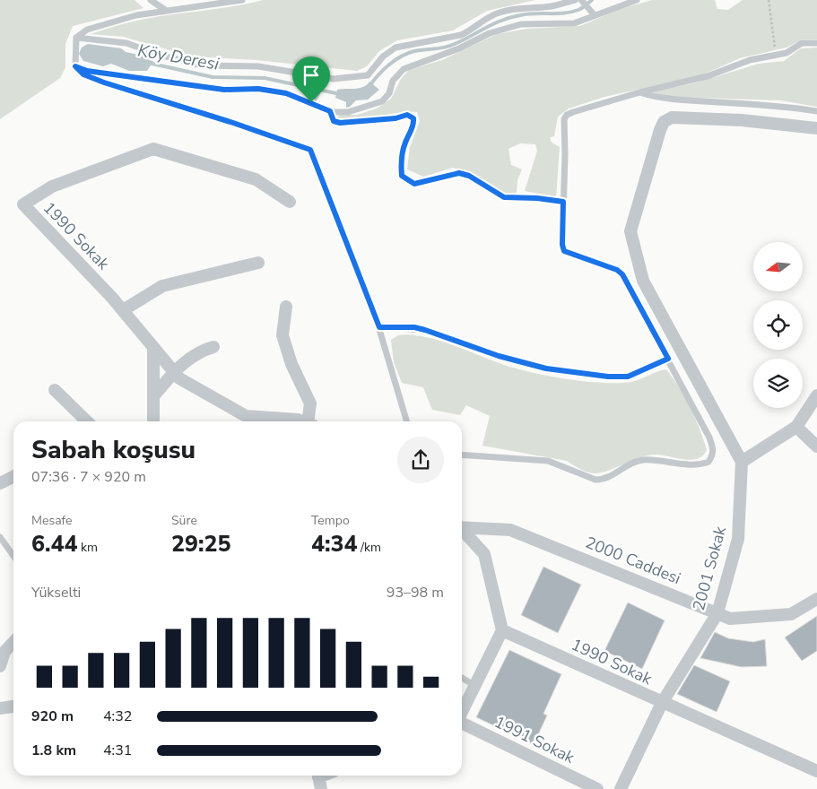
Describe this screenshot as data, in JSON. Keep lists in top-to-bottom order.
{
  "streets": {
    "street": [
      "1990 Sokak",
      "2000 Caddesi",
      "2001 Sokak",
      "1991 Sokak"
    ]
  },
  "crossings": [
    ["1990 Sokak", "2001 Sokak"],
    ["2000 Caddesi", "2001 Sokak"]
  ],
  "water": ["Köy Deresi"],
  "north": "left",
  "page": {
    "heading": ["Sabah koşusu", "07:36 · 7 × 920 m"],
    "stats": [
      ["Mesafe", "6.44 km"],
      ["Süre", "29:25"],
      ["Tempo", "4:34 /km"]
    ],
    "chart": ["Yükselti", "93–98 m"],
    "list": [
      {
        "name": "920 m",
        "note": "4:32"
      },
      {
        "name": "1.8 km",
        "note": "4:31"
      }
    ]
  }
}
